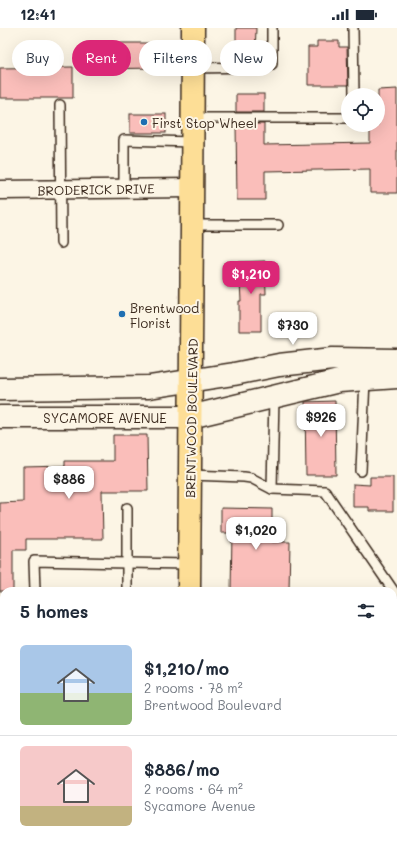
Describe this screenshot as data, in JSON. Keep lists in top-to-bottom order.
{
  "streets": {
    "main road": ["BRENTWOOD BOULEVARD"],
    "street": ["BRODERICK DRIVE", "SYCAMORE AVENUE"]
  },
  "crossings": [
    ["BRODERICK DRIVE", "BRENTWOOD BOULEVARD"],
    ["SYCAMORE AVENUE", "BRENTWOOD BOULEVARD"]
  ],
  "places": ["First Stop Wheel", "Brentwood Florist"],
  "page": {
    "status": "12:41",
    "chip": [
      "Buy",
      "Rent",
      "Filters",
      "New"
    ],
    "price": [
      "$1,210",
      "$730",
      "$926",
      "$886",
      "$1,020"
    ],
    "heading": "5 homes",
    "list": [
      {
        "name": "$1,210/mo",
        "note": "2 rooms · 78 m² · Brentwood Boulevard"
      },
      {
        "name": "$886/mo",
        "note": "2 rooms · 64 m² · Sycamore Avenue"
      }
    ]
  }
}
